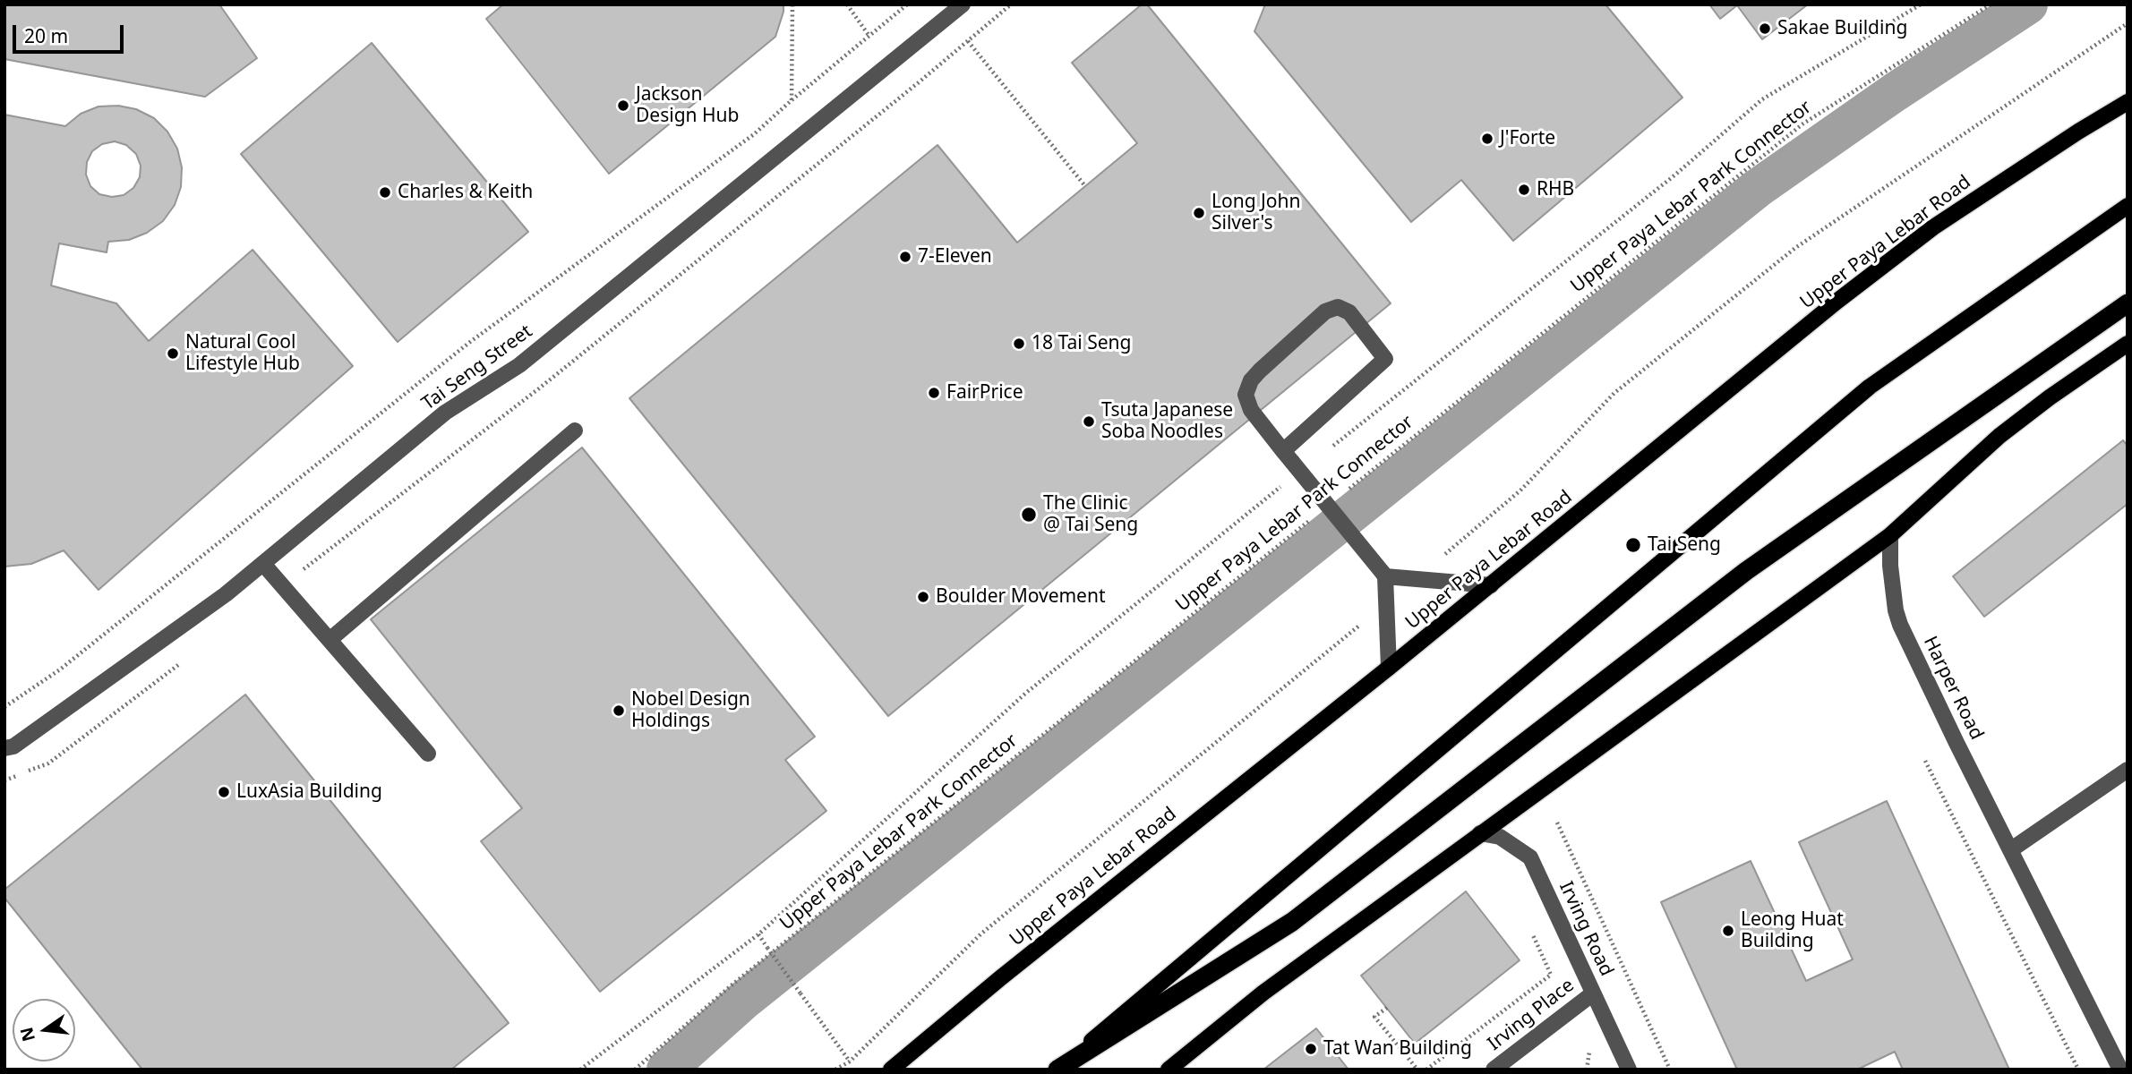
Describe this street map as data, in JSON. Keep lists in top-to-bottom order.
{
  "streets": {
    "main road": ["Upper Paya Lebar Road"],
    "street": [
      "Tai Seng Street",
      "Harper Road",
      "Irving Road",
      "Irving Place"
    ],
    "path": ["Upper Paya Lebar Park Connector"]
  },
  "crossings": [
    ["Irving Road", "Irving Place"]
  ],
  "places": [
    "Sakae Building",
    "Jackson Design Hub",
    "J'Forte",
    "RHB",
    "Charles & Keith",
    "Long John Silver's",
    "7-Eleven",
    "18 Tai Seng",
    "Natural Cool Lifestyle Hub",
    "FairPrice",
    "Tsuta Japanese Soba Noodles",
    "The Clinic @ Tai Seng",
    "Tai Seng",
    "Boulder Movement",
    "Nobel Design Holdings",
    "LuxAsia Building",
    "Leong Huat Building",
    "Tat Wan Building"
  ],
  "scale_bar": "20 m",
  "north": "left"
}
